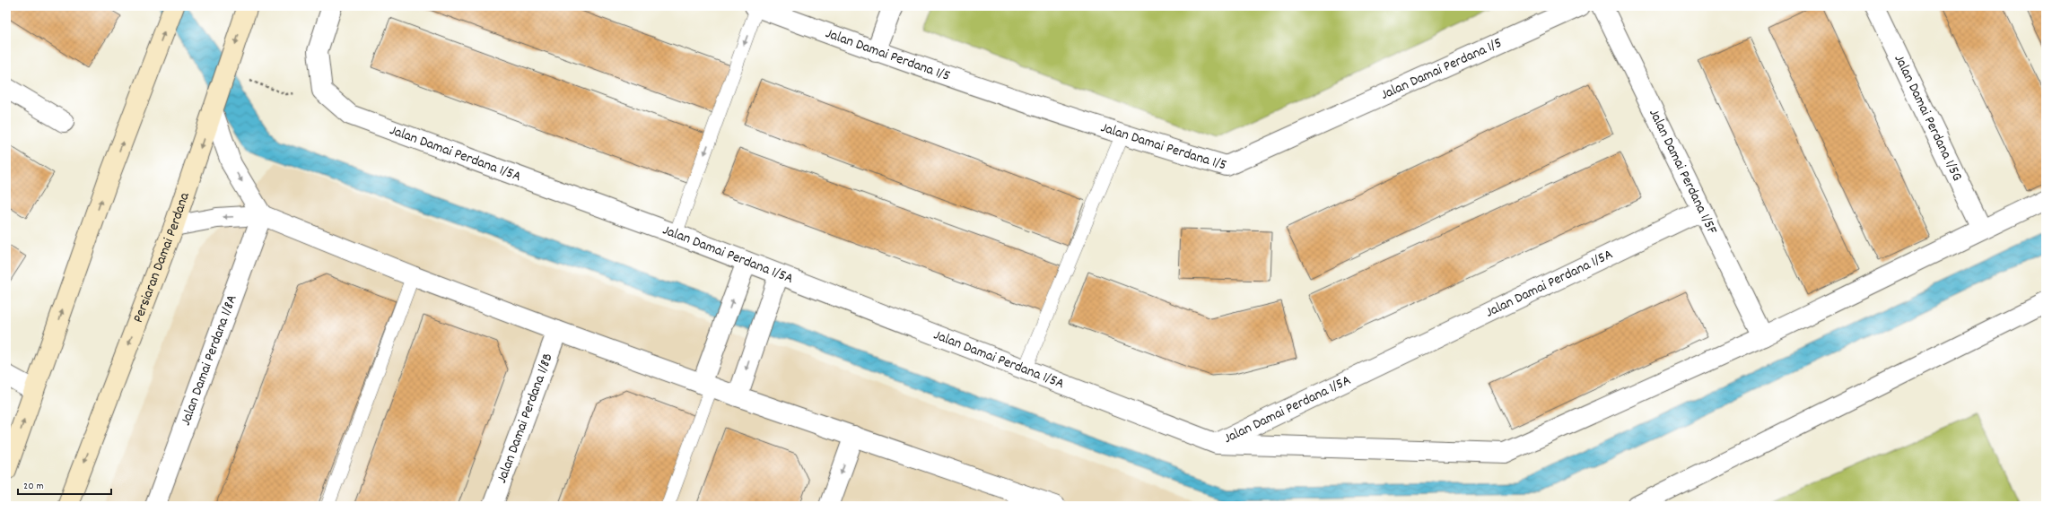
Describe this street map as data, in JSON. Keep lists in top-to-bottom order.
{
  "streets": {
    "main road": ["Persiaran Damai Perdana"],
    "street": [
      "Jalan Damai Perdana 1/5",
      "Jalan Damai Perdana 1/5G",
      "Jalan Damai Perdana 1/5A",
      "Jalan Damai Perdana 1/5F",
      "Jalan Damai Perdana 1/8A",
      "Jalan Damai Perdana 1/8B"
    ]
  },
  "crossings": [
    ["Jalan Damai Perdana 1/5A", "Jalan Damai Perdana 1/5F"]
  ],
  "scale_bar": "20 m"
}
